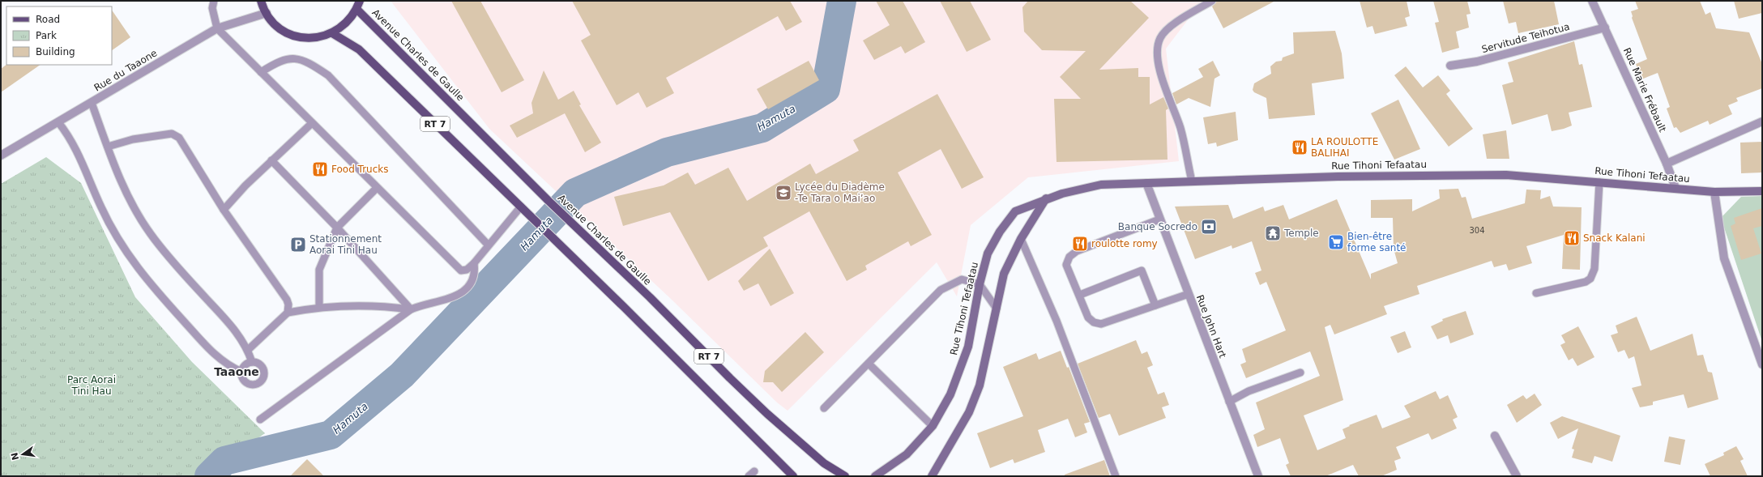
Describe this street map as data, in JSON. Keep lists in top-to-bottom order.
{
  "streets": {
    "main road": ["Avenue Charles de Gaulle", "RT 7", "Rue Tihoni Tefaatau"],
    "street": [
      "Servitude Teihotua",
      "Rue du Taaone",
      "Rue Marie Frébault",
      "Rue John Hart"
    ]
  },
  "crossings": [
    ["Servitude Teihotua", "Rue Marie Frébault"],
    ["Avenue Charles de Gaulle", "Rue du Taaone"],
    ["Avenue Charles de Gaulle", "RT 7"],
    ["Rue Marie Frébault", "Rue Tihoni Tefaatau"],
    ["Rue Tihoni Tefaatau", "Rue John Hart"]
  ],
  "districts": ["Taaone"],
  "water": ["Hamuta"],
  "parks": ["Parc Aorai Tini Hau"],
  "places": {
    "restaurant": [
      "LA ROULOTTE BALIHAI",
      "Food Trucks",
      "Snack Kalani",
      "roulotte romy"
    ],
    "school or university": ["Lycée du Diadème -Te Tara o Mai’ao"],
    "bank": ["Banque Socredo"],
    "temple": ["Temple"],
    "supermarket": ["Bien-être forme santé"],
    "parking": ["Stationnement Aorai Tini Hau"]
  },
  "house_numbers": ["304"],
  "legend": ["Road", "Park", "Building"],
  "north": "left"
}
